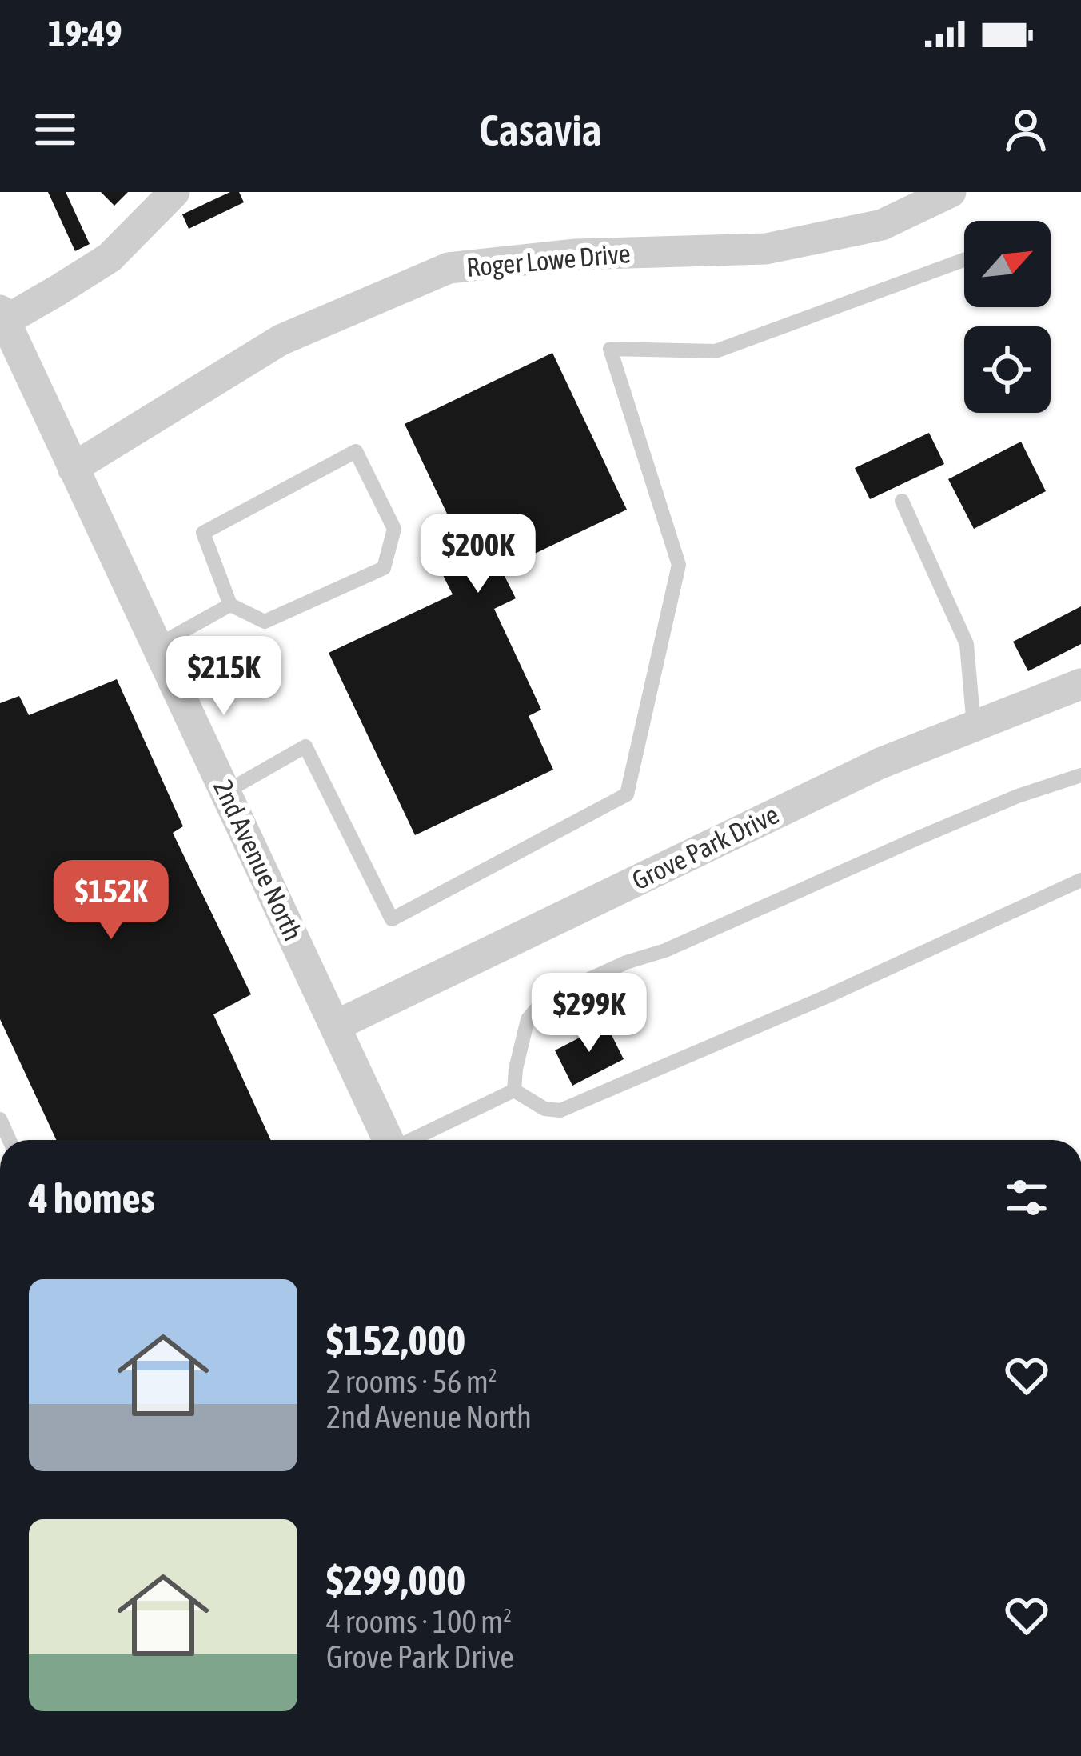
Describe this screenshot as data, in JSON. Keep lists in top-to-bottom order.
{
  "streets": {
    "street": ["Roger Lowe Drive", "Grove Park Drive", "2nd Avenue North"]
  },
  "crossings": [
    ["Roger Lowe Drive", "2nd Avenue North"],
    ["Grove Park Drive", "2nd Avenue North"]
  ],
  "north": "top right",
  "page": {
    "status": "19:49",
    "header": "Casavia",
    "price": [
      "$200K",
      "$215K",
      "$152K",
      "$299K"
    ],
    "heading": "4 homes",
    "list": [
      {
        "name": "$152,000",
        "note": "2 rooms · 56 m² · 2nd Avenue North"
      },
      {
        "name": "$299,000",
        "note": "4 rooms · 100 m² · Grove Park Drive"
      }
    ]
  }
}
